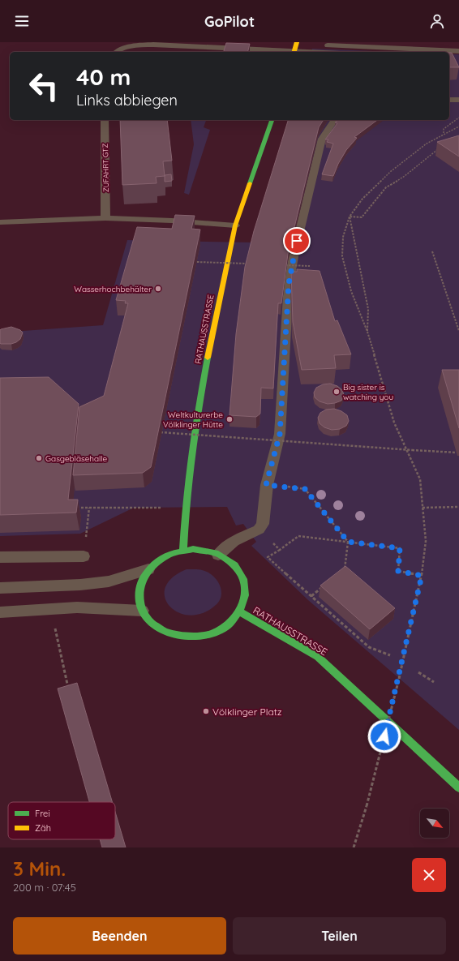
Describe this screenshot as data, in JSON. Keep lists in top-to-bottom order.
{
  "streets": {
    "main road": ["RATHAUSSTRASSE"],
    "lane": ["ZUFAHRT GTZ"]
  },
  "places": [
    "Wasserhochbehälter",
    "Big sister is watching you",
    "Weltkulturerbe Völklinger Hütte",
    "Gasgebläsehalle",
    "Völklinger Platz"
  ],
  "legend": ["Frei", "Zäh"],
  "north": "bottom right",
  "page": {
    "header": "GoPilot",
    "turn": ["40 m", "Links abbiegen"],
    "heading": ["3 Min.", "200 m · 07:45"],
    "buttons": ["Beenden", "Teilen"]
  }
}
